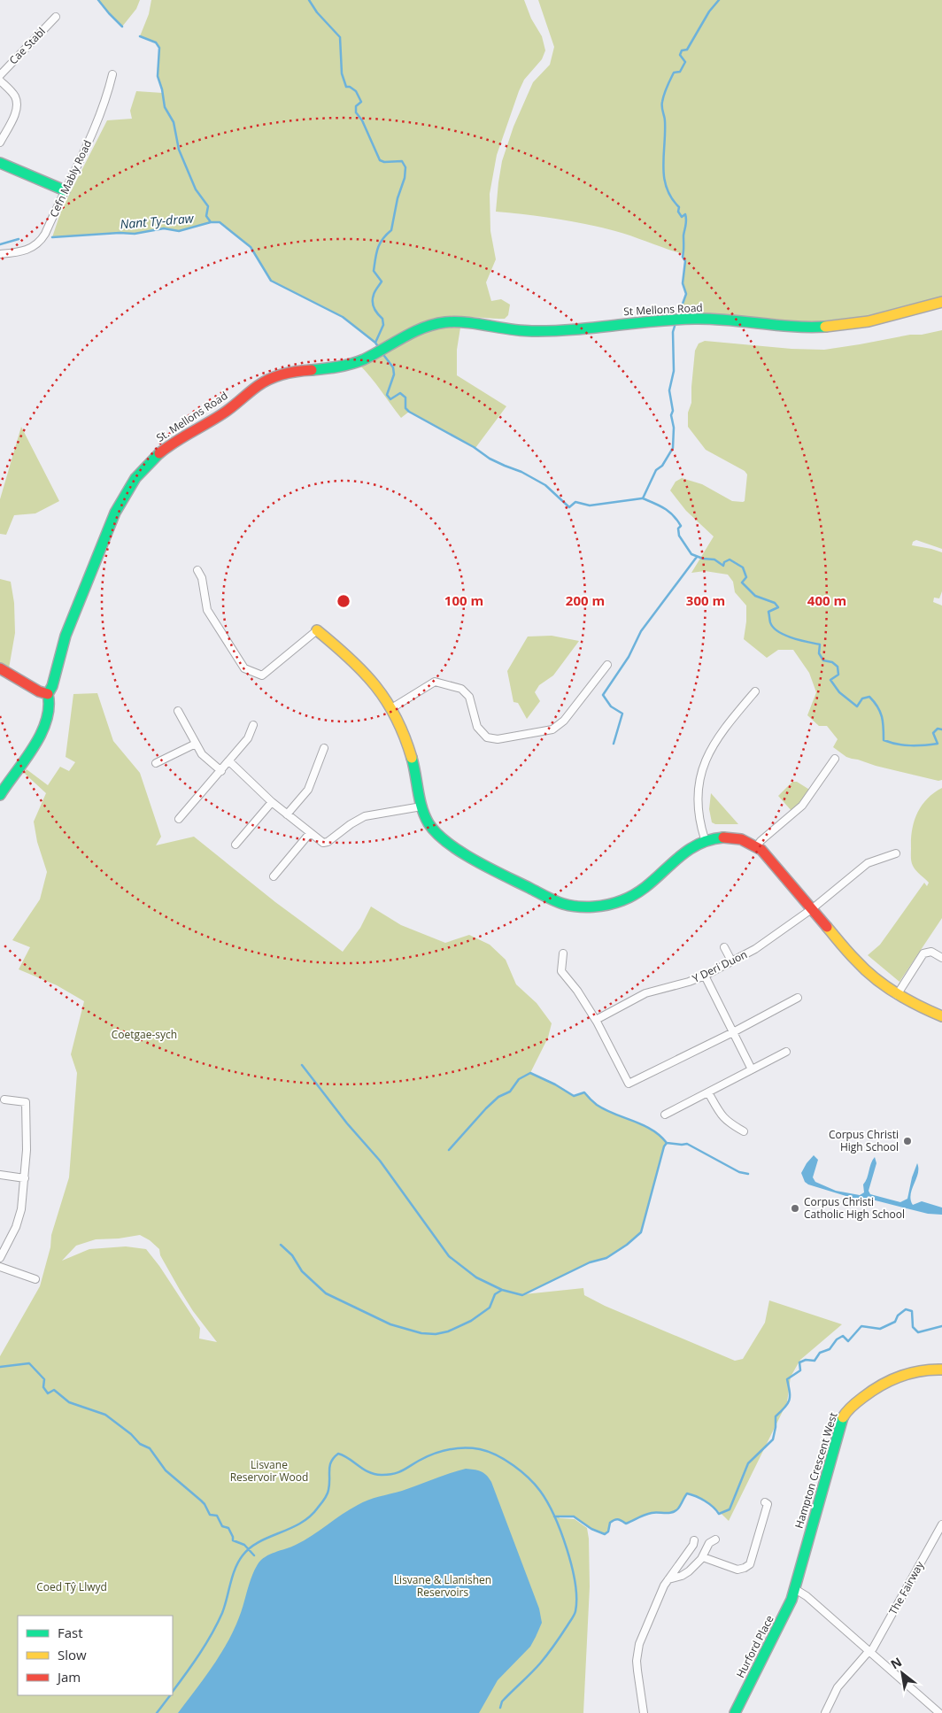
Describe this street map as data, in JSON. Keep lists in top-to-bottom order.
{
  "streets": {
    "street": [
      "Cae Stabl",
      "Cefn Mably Road",
      "St Mellons Road",
      "St. Mellons Road",
      "Y Deri Duon",
      "Hampton Crescent West",
      "The Fairway",
      "Hurford Place"
    ]
  },
  "crossings": [
    ["St Mellons Road", "St. Mellons Road"],
    ["Hampton Crescent West", "Hurford Place"]
  ],
  "water": ["Nant Ty-draw"],
  "parks": [
    "Coetgae-sych",
    "Lisvane Reservoir Wood",
    "Lisvane & Llanishen Reservoirs",
    "Coed Tŷ Llwyd"
  ],
  "places": ["Corpus Christi High School", "Corpus Christi Catholic High School"],
  "legend": ["Fast", "Slow", "Jam"],
  "north": "top left",
  "rings": [
    "100 m",
    "200 m",
    "300 m",
    "400 m"
  ]
}
